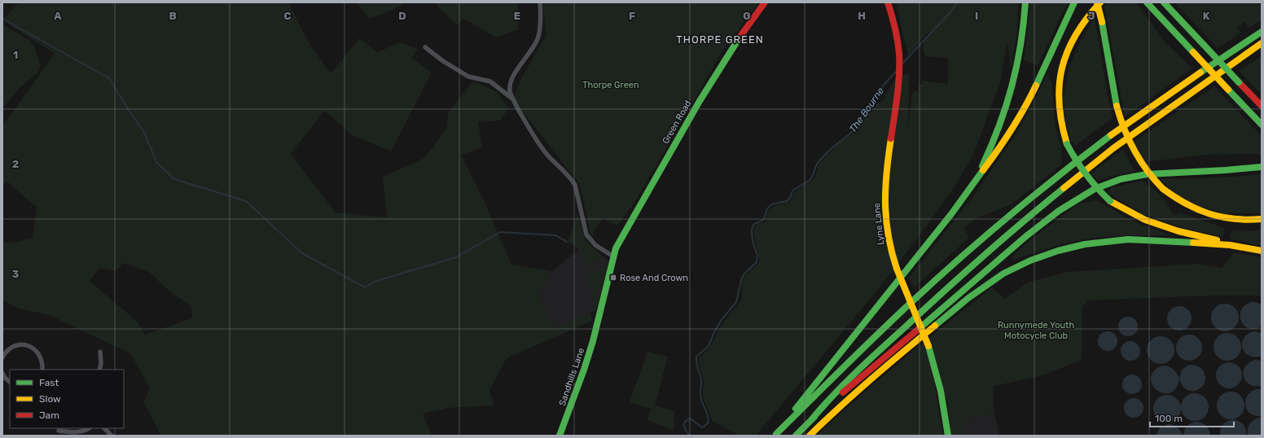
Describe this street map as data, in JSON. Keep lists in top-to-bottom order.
{
  "streets": {
    "main road": ["Green Road", "Lyne Lane", "Sandhills Lane"]
  },
  "crossings": [
    ["Green Road", "Sandhills Lane"]
  ],
  "districts": ["THORPE GREEN"],
  "water": ["The Bourne"],
  "parks": ["Thorpe Green", "Runnymede Youth Motocycle Club"],
  "places": {
    "transit": ["Rose And Crown"]
  },
  "legend": ["Fast", "Slow", "Jam"],
  "scale_bar": "100 m",
  "grid": {
    "columns": [
      "A",
      "B",
      "C",
      "D",
      "E",
      "F",
      "G",
      "H",
      "I",
      "J",
      "K"
    ],
    "rows": ["1", "2", "3"]
  }
}
